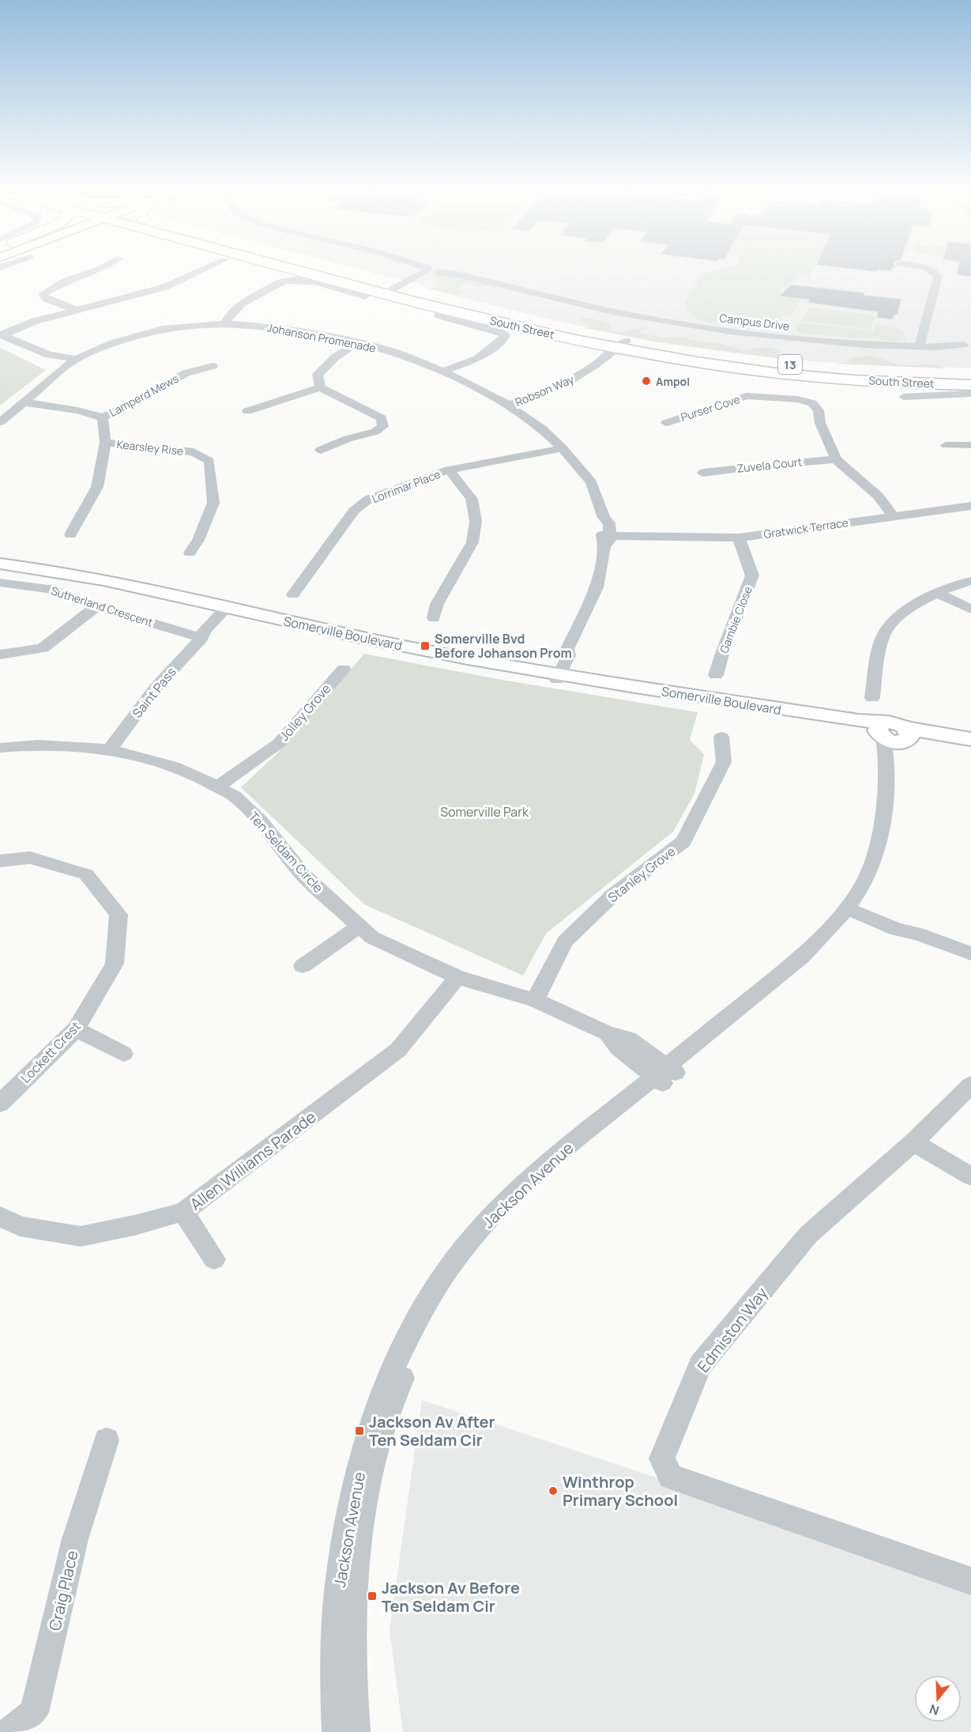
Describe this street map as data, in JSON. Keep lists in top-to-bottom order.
{
  "streets": {
    "highway": ["South Street", "13"],
    "main road": ["Somerville Boulevard"],
    "street": [
      "Campus Drive",
      "Johanson Promenade",
      "Robson Way",
      "Lamperd Mews",
      "Purser Cove",
      "Kearsley Rise",
      "Zuvela Court",
      "Lorrimar Place",
      "Gratwick Terrace",
      "Sutherland Crescent",
      "Gambie Close",
      "Saint Pass",
      "Jolley Grove",
      "Ten Seldam Circle",
      "Stanley Grove",
      "Lockett Crest",
      "Allen Williams Parade",
      "Jackson Avenue",
      "Edmiston Way",
      "Craig Place"
    ]
  },
  "crossings": [
    ["South Street", "Robson Way"],
    ["Johanson Promenade", "Robson Way"],
    ["Johanson Promenade", "Lorrimar Place"],
    ["Johanson Promenade", "Gratwick Terrace"],
    ["Purser Cove", "Zuvela Court"],
    ["Purser Cove", "Gratwick Terrace"],
    ["Gratwick Terrace", "Gambie Close"],
    ["Sutherland Crescent", "Saint Pass"],
    ["Somerville Boulevard", "Saint Pass"],
    ["Somerville Boulevard", "Jackson Avenue"],
    ["Saint Pass", "Ten Seldam Circle"],
    ["Jolley Grove", "Ten Seldam Circle"],
    ["Ten Seldam Circle", "Stanley Grove"],
    ["Ten Seldam Circle", "Allen Williams Parade"],
    ["Ten Seldam Circle", "Jackson Avenue"]
  ],
  "parks": ["Somerville Park"],
  "places": {
    "other": ["Ampol", "Winthrop Primary School"],
    "transit": ["Somerville Bvd Before Johanson Prom", "Jackson Av After Ten Seldam Cir", "Jackson Av Before Ten Seldam Cir"]
  },
  "north": "bottom"
}
